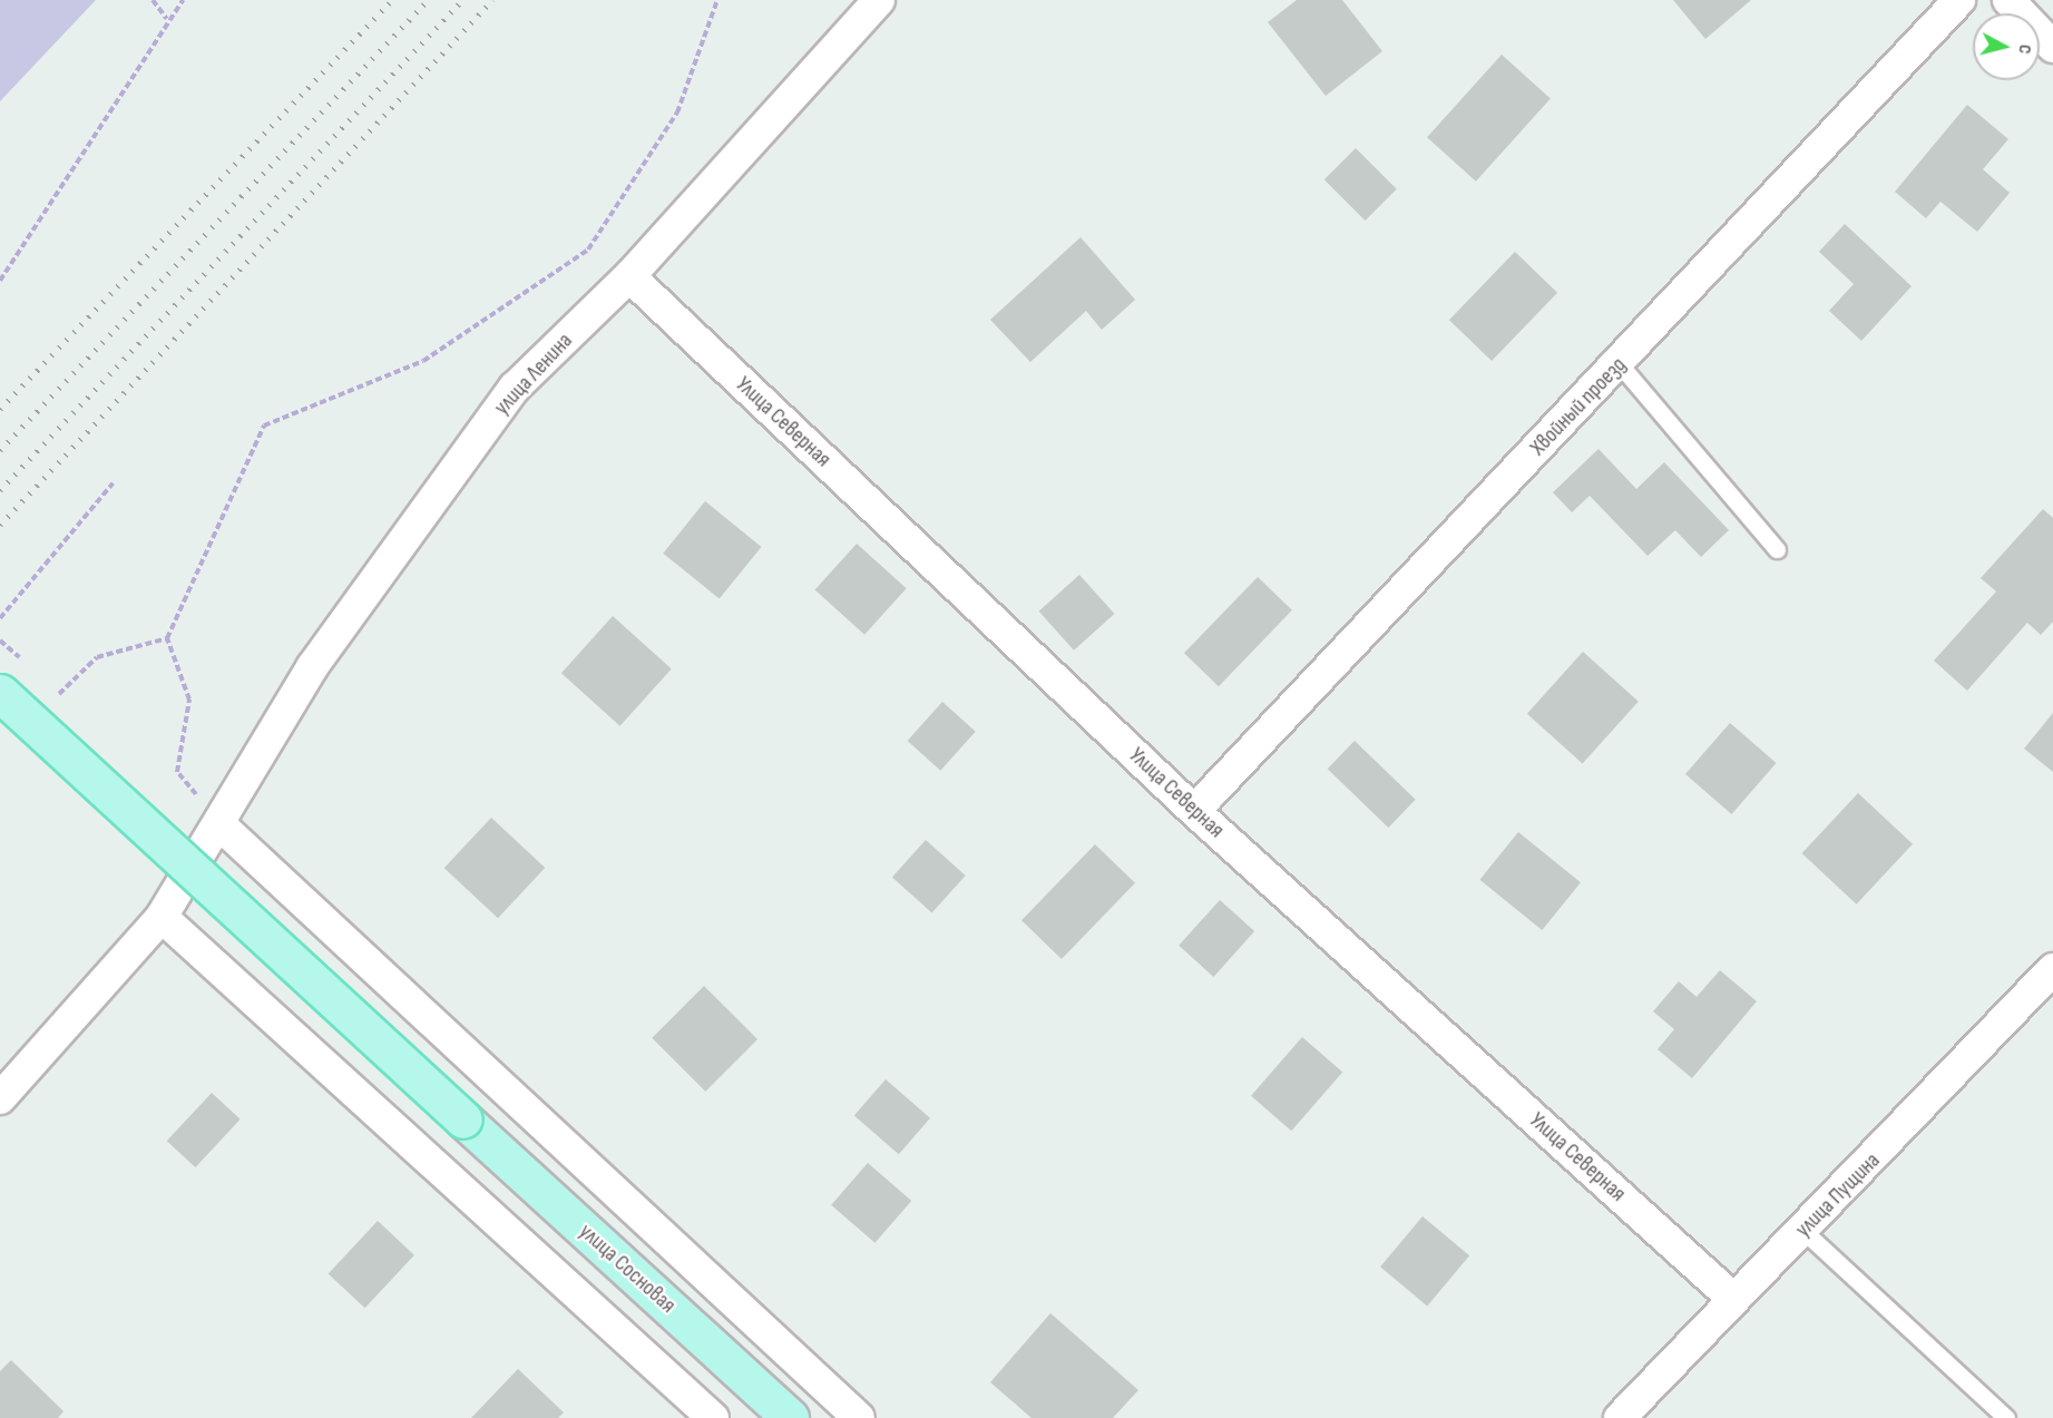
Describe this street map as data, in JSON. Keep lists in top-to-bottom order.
{
  "streets": {
    "main road": ["улица Сосновая"],
    "street": [
      "улица Ленина",
      "Хвойный проезд",
      "Улица Северная",
      "улица Пущина"
    ]
  },
  "crossings": [
    ["улица Ленина", "Улица Северная"],
    ["Хвойный проезд", "Улица Северная"],
    ["Улица Северная", "улица Пущина"]
  ],
  "north": "right"
}
